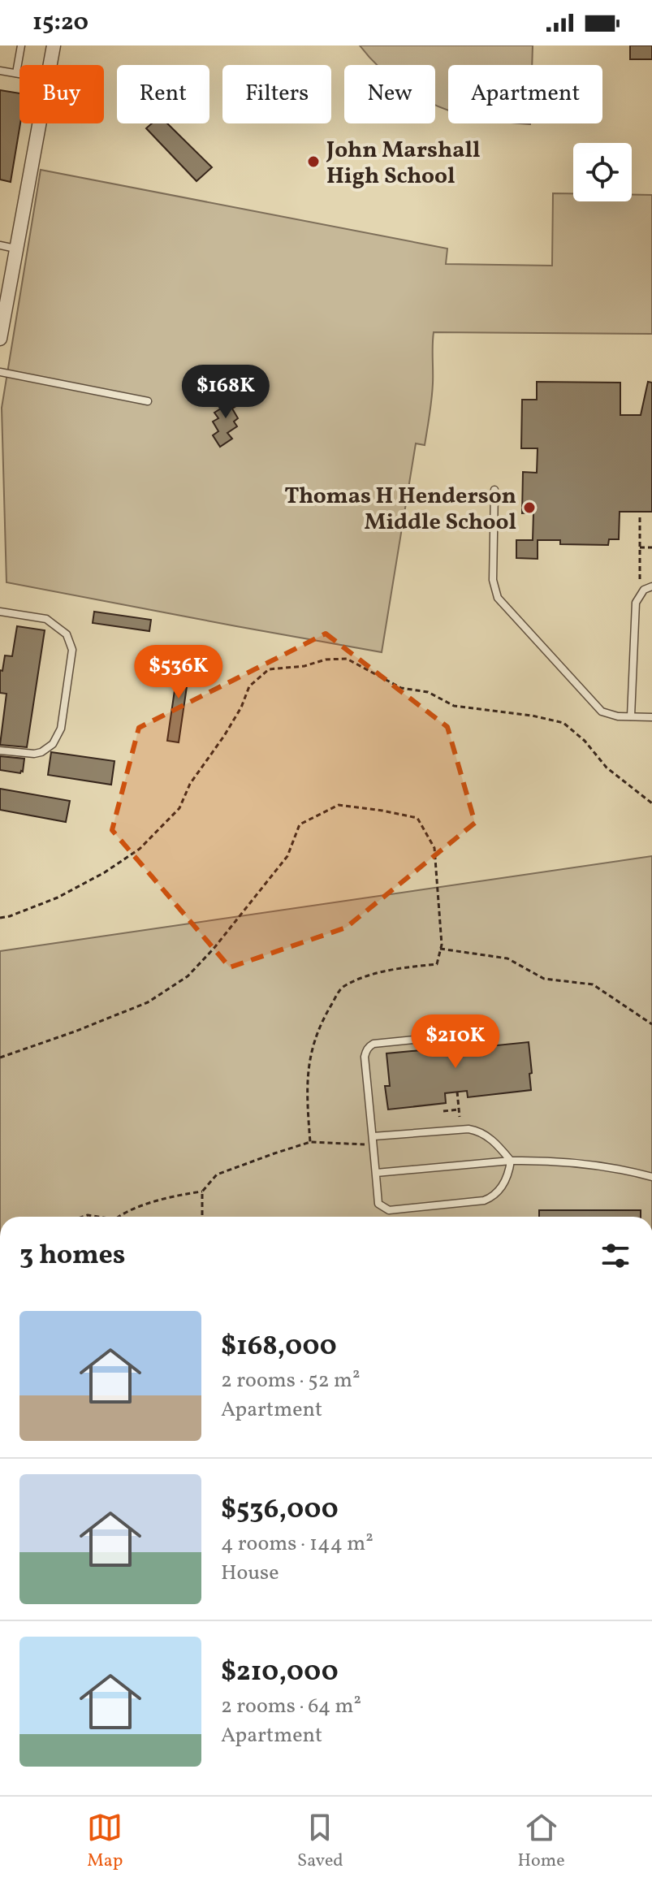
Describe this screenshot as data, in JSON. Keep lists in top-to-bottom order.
{
  "places": ["John Marshall High School", "Thomas H Henderson Middle School"],
  "page": {
    "status": "15:20",
    "chip": [
      "Buy",
      "Rent",
      "Filters",
      "New",
      "Apartment"
    ],
    "price": ["$168K", "$536K", "$210K"],
    "heading": "3 homes",
    "list": [
      {
        "name": "$168,000",
        "note": "2 rooms · 52 m² · Apartment"
      },
      {
        "name": "$536,000",
        "note": "4 rooms · 144 m² · House"
      },
      {
        "name": "$210,000",
        "note": "2 rooms · 64 m² · Apartment"
      }
    ],
    "tabs": ["Map", "Saved", "Home"]
  }
}
